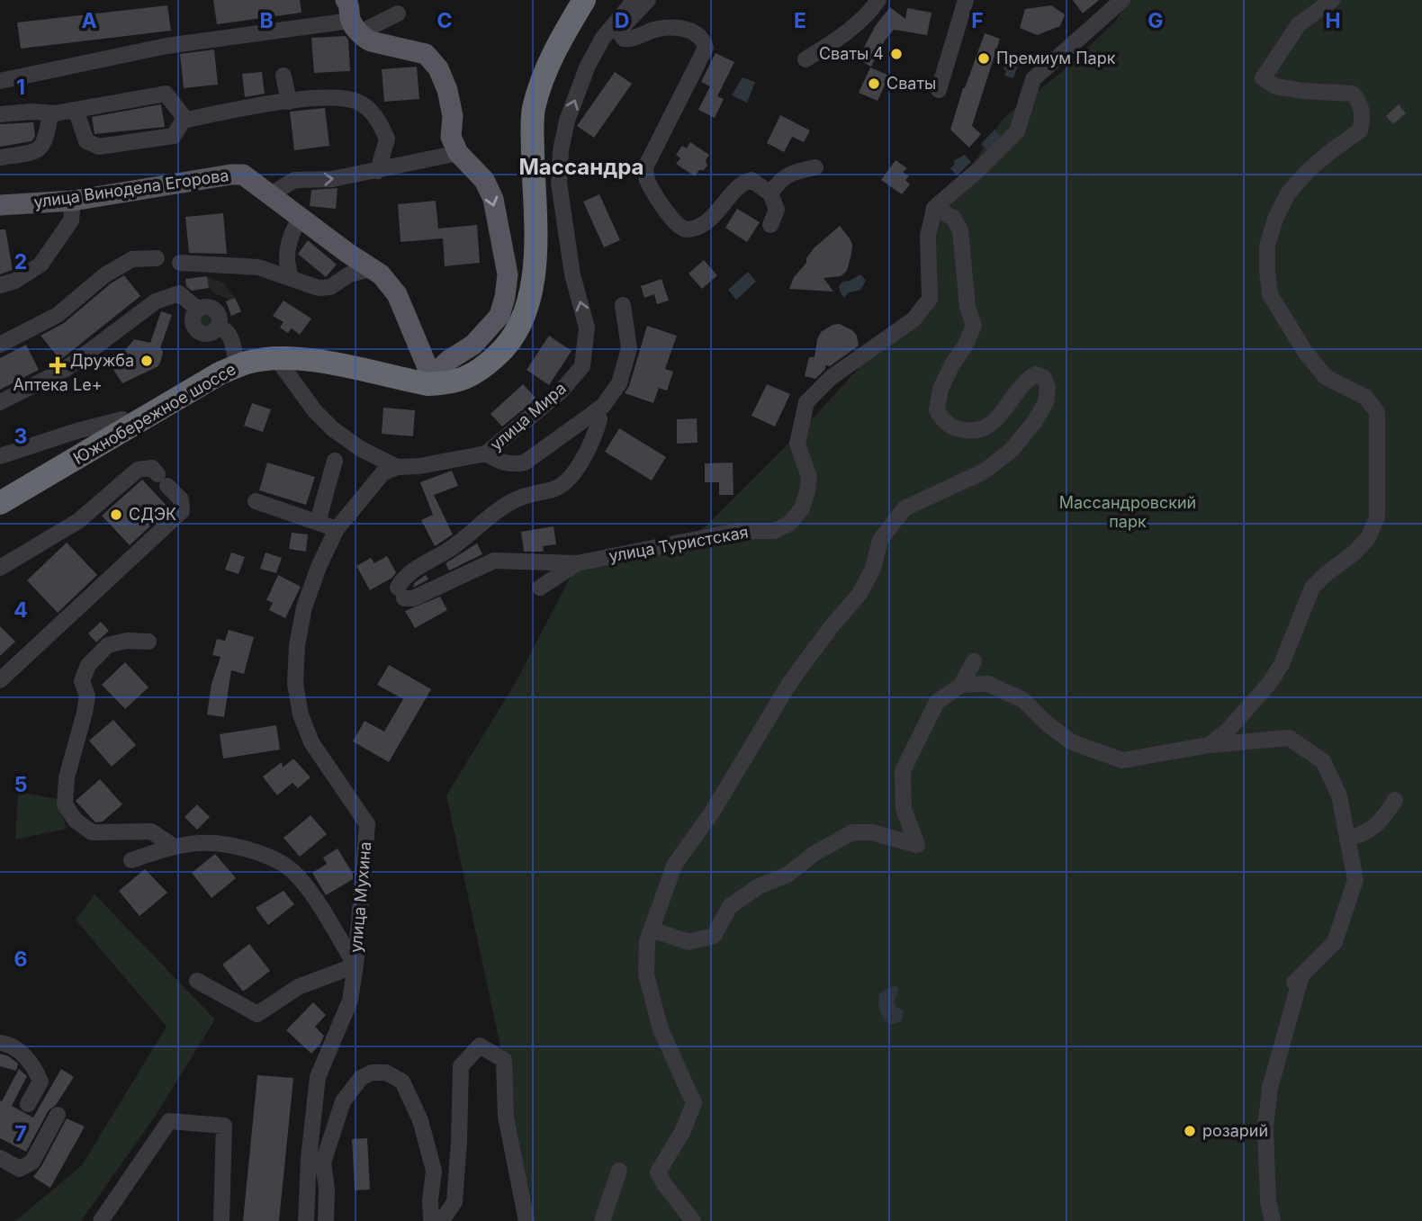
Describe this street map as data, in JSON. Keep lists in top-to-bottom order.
{
  "streets": {
    "highway": ["Южнобережное шоссе"],
    "main road": ["улица Винодела Егорова"],
    "street": ["улица Мира", "улица Туристская", "улица Мухина"]
  },
  "crossings": [
    ["улица Винодела Егорова", "Южнобережное шоссе"],
    ["улица Мира", "улица Мухина"]
  ],
  "one_way": ["улица Мира"],
  "districts": ["Массандра"],
  "parks": ["Массандровский парк"],
  "places": {
    "other": [
      "Сваты 4",
      "Премиум Парк",
      "Сваты",
      "Дружба",
      "СДЭК",
      "розарий"
    ],
    "health": ["Аптека Le+"]
  },
  "grid": {
    "columns": [
      "A",
      "B",
      "C",
      "D",
      "E",
      "F",
      "G",
      "H"
    ],
    "rows": [
      "1",
      "2",
      "3",
      "4",
      "5",
      "6",
      "7"
    ]
  }
}
